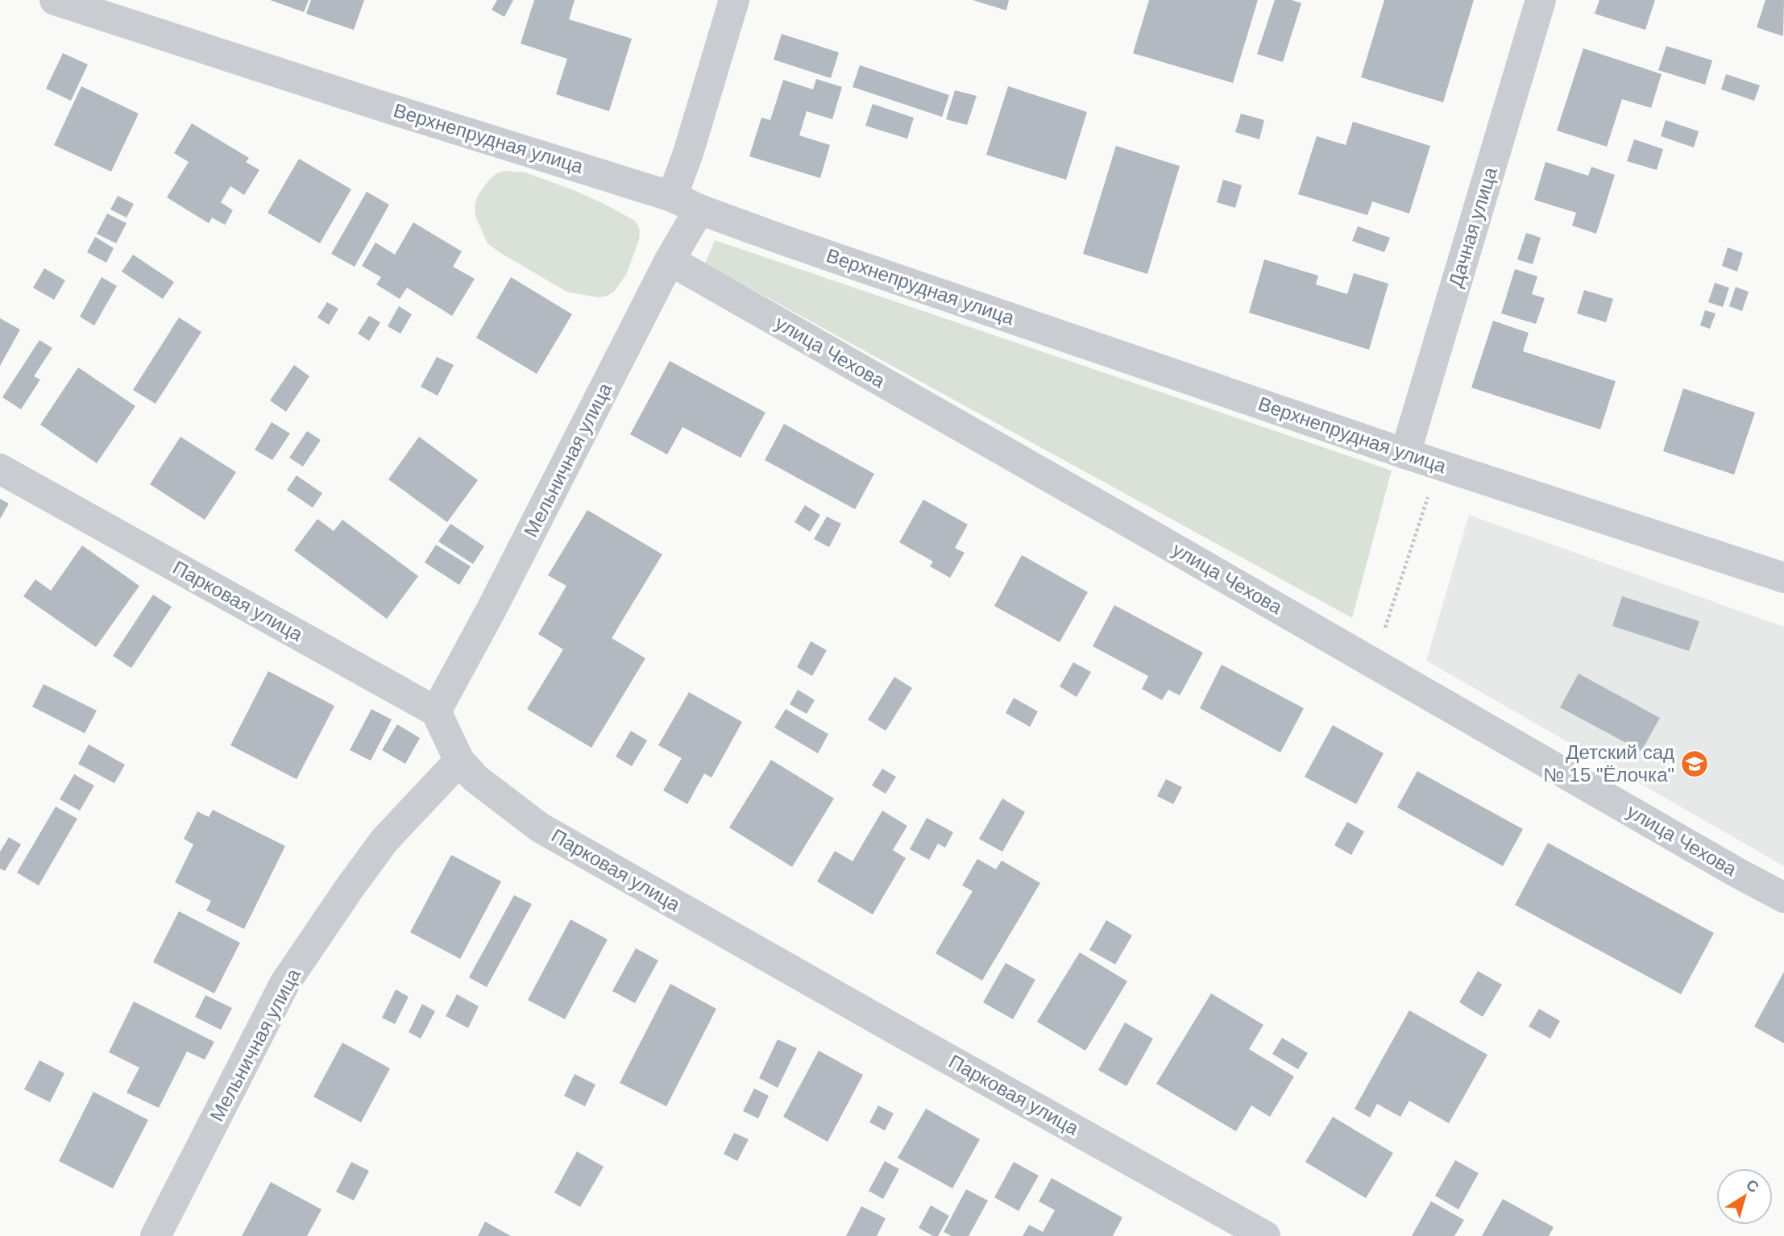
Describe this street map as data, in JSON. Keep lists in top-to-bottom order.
{
  "streets": {
    "street": [
      "Верхнепрудная улица",
      "Дачная улица",
      "улица Чехова",
      "Мельничная улица",
      "Парковая улица"
    ]
  },
  "crossings": [
    ["Верхнепрудная улица", "Дачная улица"],
    ["Верхнепрудная улица", "Мельничная улица"],
    ["улица Чехова", "Мельничная улица"],
    ["Мельничная улица", "Парковая улица"]
  ],
  "places": {
    "school or university": ["Детский сад № 15 \"Ёлочка\""]
  },
  "north": "top right"
}
